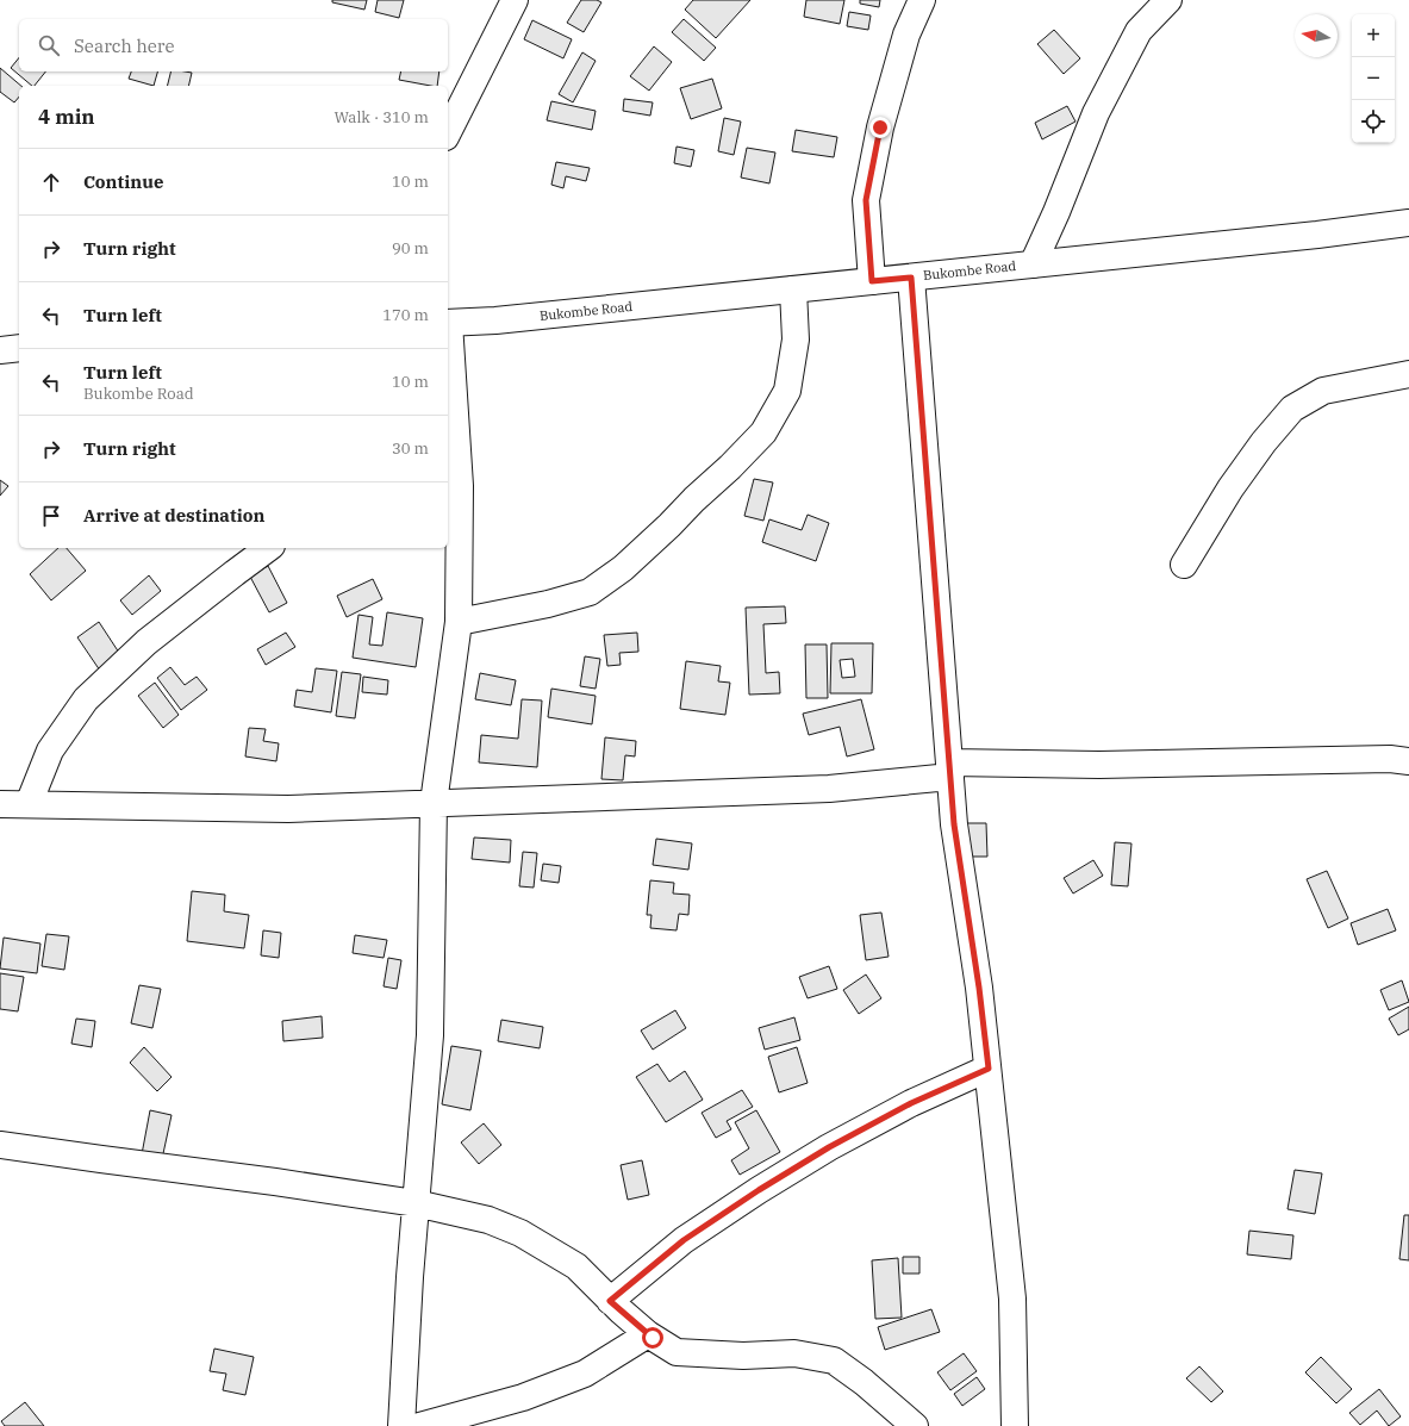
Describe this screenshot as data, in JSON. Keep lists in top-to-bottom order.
{
  "streets": {
    "street": ["Bukombe Road"]
  },
  "north": "left",
  "page": {
    "map_buttons": ["+", "−"],
    "search": "Search here",
    "heading": ["4 min", "Walk · 310 m"],
    "list": [
      ["Continue", "10 m"],
      ["Turn right", "90 m"],
      ["Turn left", "170 m"],
      ["Turn left", "Bukombe Road", "10 m"],
      ["Turn right", "30 m"],
      "Arrive at destination"
    ]
  }
}
